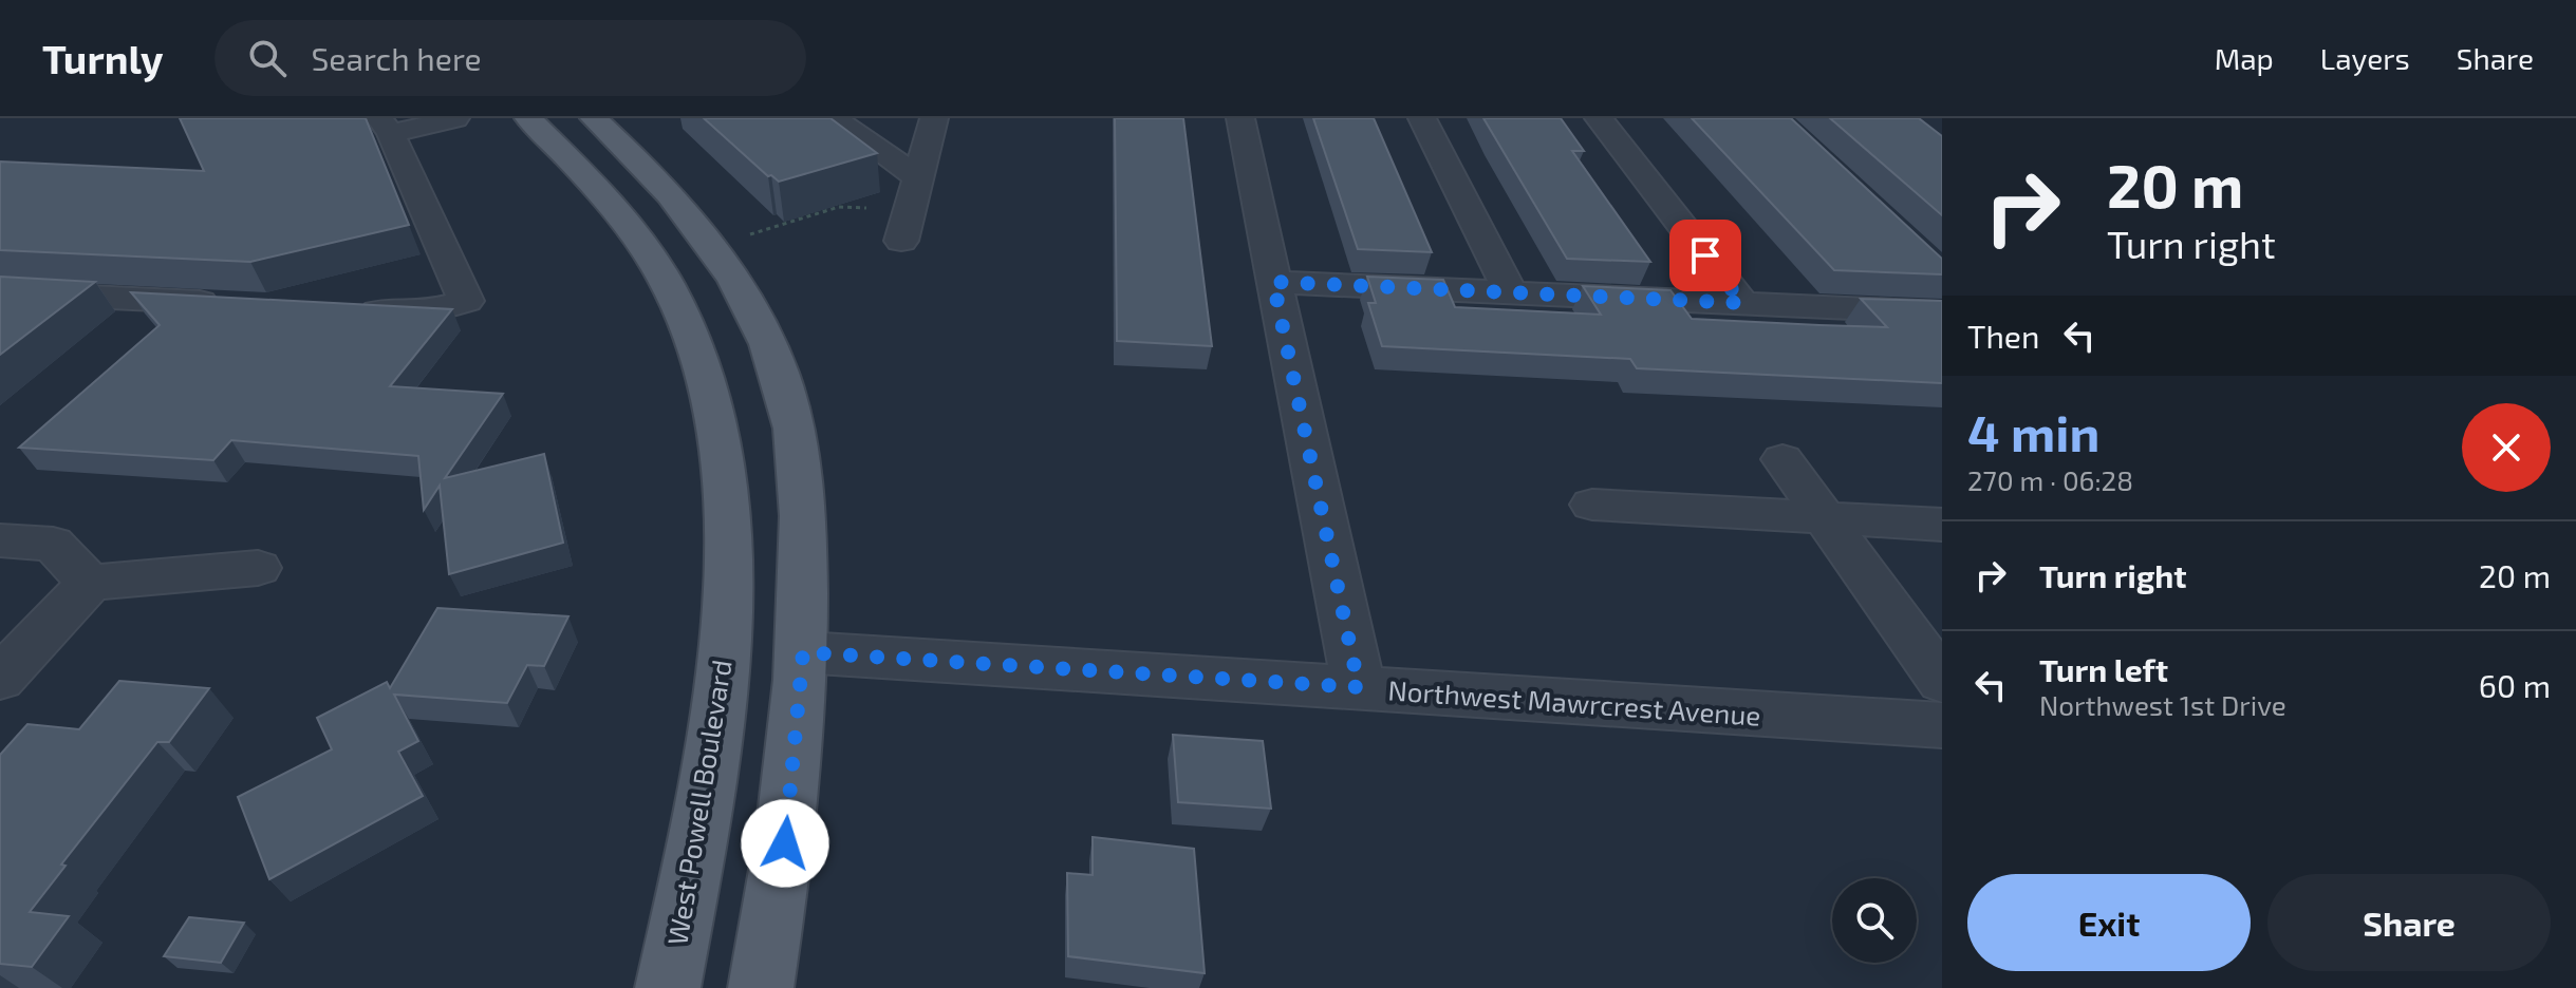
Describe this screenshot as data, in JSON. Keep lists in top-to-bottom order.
{
  "streets": {
    "main road": ["West Powell Boulevard"],
    "street": ["Northwest Mawrcrest Avenue"]
  },
  "page": {
    "header": "Turnly",
    "search": "Search here",
    "nav": ["Map", "Layers", "Share"],
    "turn": ["20 m", "Turn right"],
    "then": "Then",
    "heading": ["4 min", "270 m · 06:28"],
    "list": [
      {
        "name": "Turn right",
        "value": "20 m"
      },
      {
        "name": "Turn left",
        "note": "Northwest 1st Drive",
        "value": "60 m"
      }
    ],
    "buttons": ["Exit", "Share"]
  }
}
